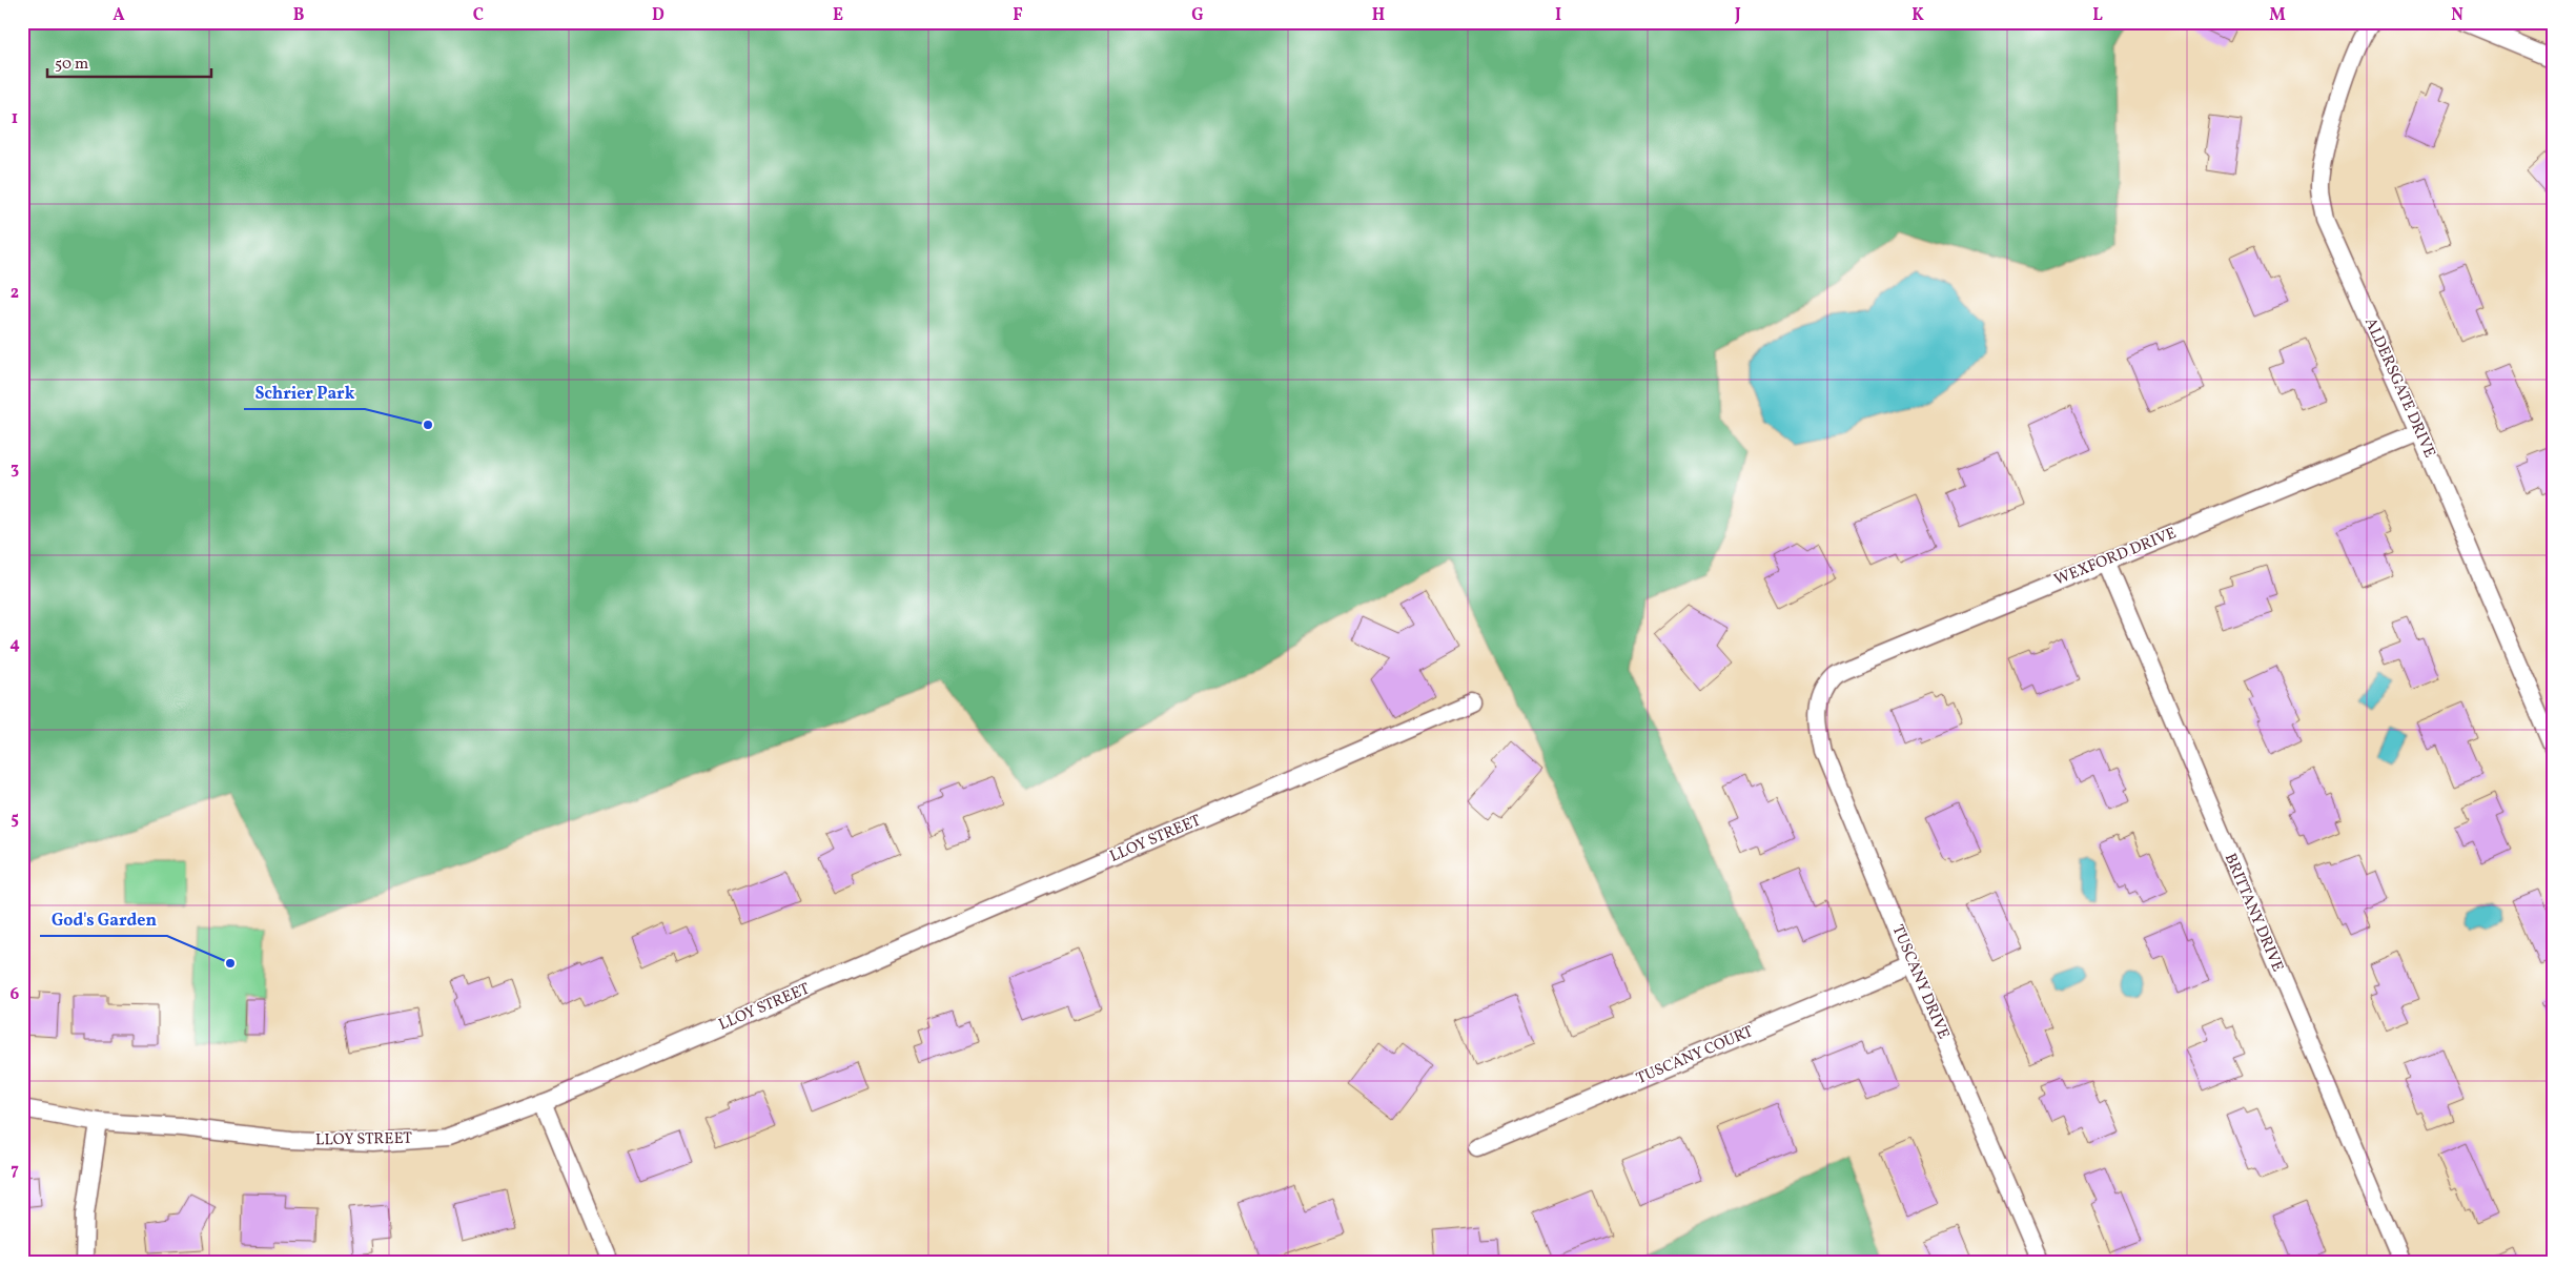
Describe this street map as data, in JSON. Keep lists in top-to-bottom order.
{
  "streets": {
    "street": [
      "ALDERSGATE DRIVE",
      "WEXFORD DRIVE",
      "LLOY STREET",
      "BRITTANY DRIVE",
      "TUSCANY DRIVE",
      "TUSCANY COURT"
    ]
  },
  "crossings": [
    ["ALDERSGATE DRIVE", "WEXFORD DRIVE"],
    ["WEXFORD DRIVE", "BRITTANY DRIVE"],
    ["WEXFORD DRIVE", "TUSCANY DRIVE"],
    ["TUSCANY DRIVE", "TUSCANY COURT"]
  ],
  "places": ["Schrier Park", "God's Garden"],
  "scale_bar": "50 m",
  "grid": {
    "columns": [
      "A",
      "B",
      "C",
      "D",
      "E",
      "F",
      "G",
      "H",
      "I",
      "J",
      "K",
      "L",
      "M",
      "N"
    ],
    "rows": [
      "1",
      "2",
      "3",
      "4",
      "5",
      "6",
      "7"
    ]
  }
}
